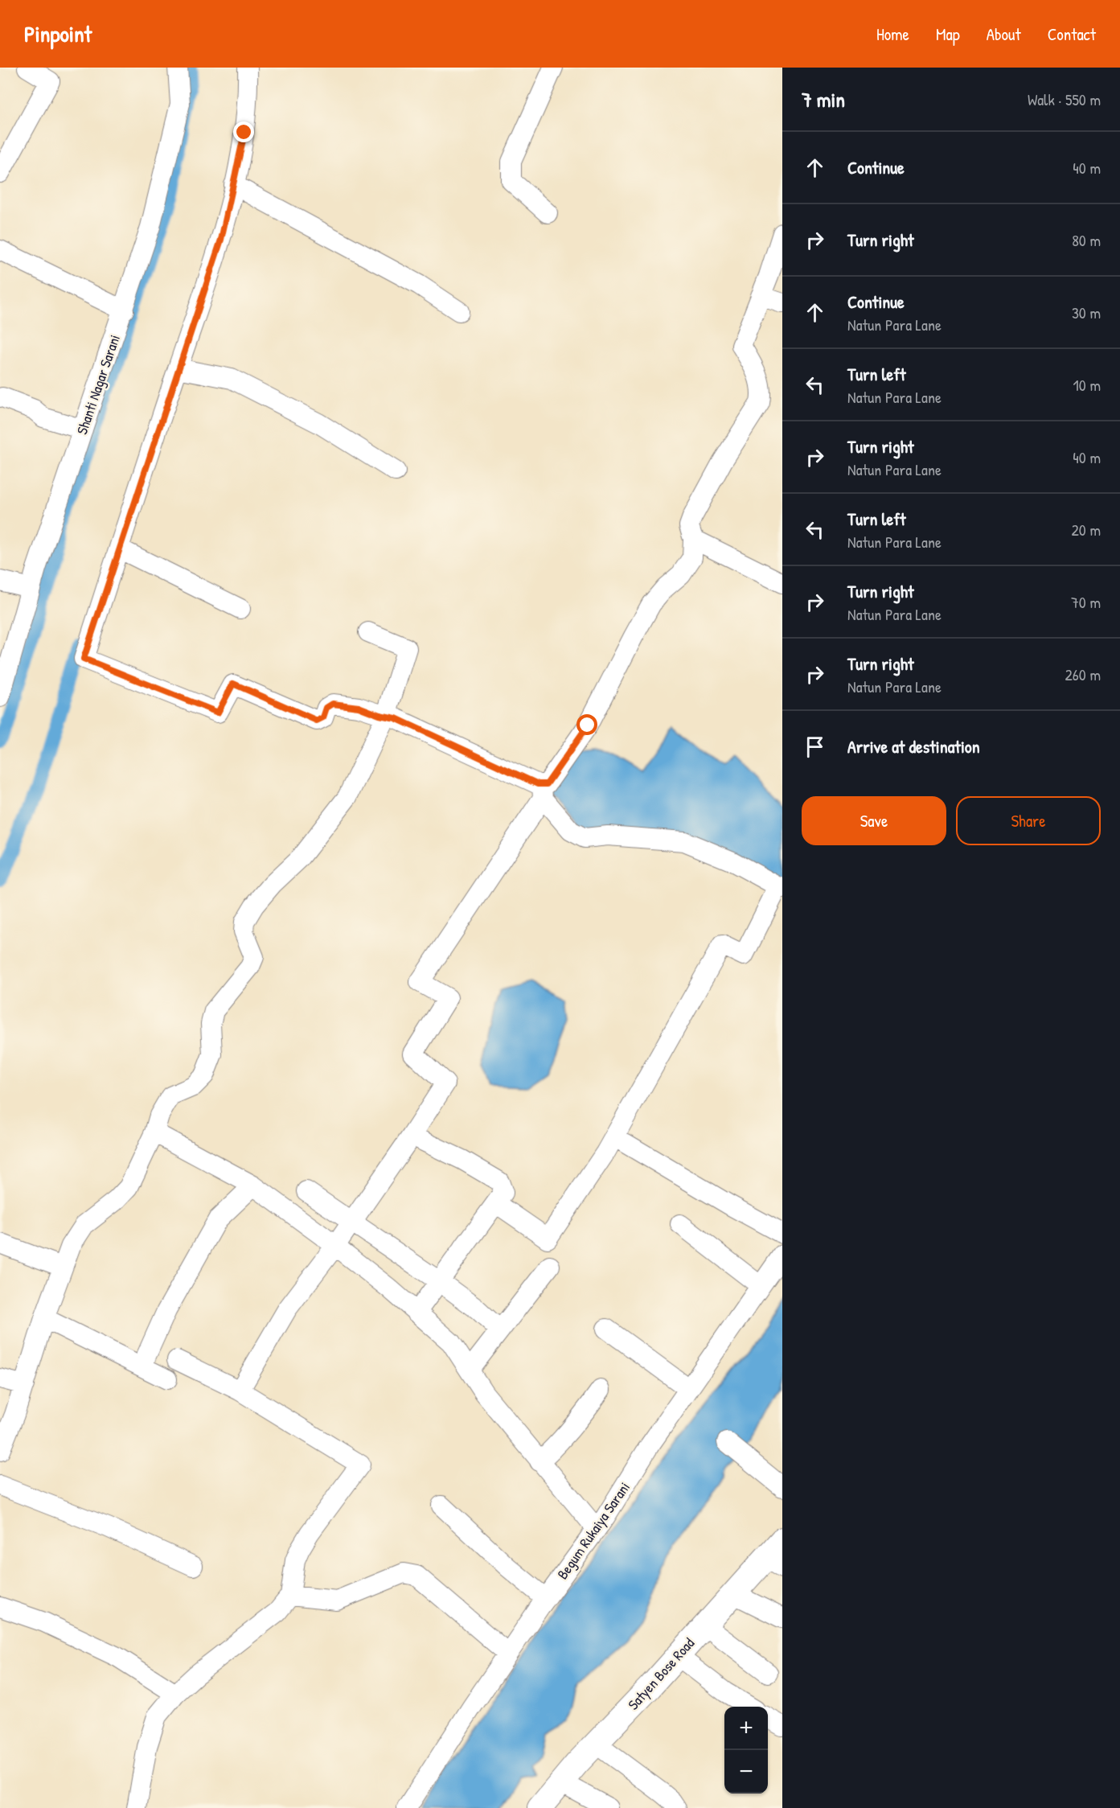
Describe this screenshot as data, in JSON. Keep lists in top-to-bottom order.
{
  "streets": {
    "main road": ["Satyen Bose Road"],
    "street": ["Shanti Nagar Sarani", "Begum Rukaiya Sarani"]
  },
  "page": {
    "header": "Pinpoint",
    "nav": [
      "Home",
      "Map",
      "About",
      "Contact"
    ],
    "heading": ["7 min", "Walk · 550 m"],
    "list": [
      ["Continue", "40 m"],
      ["Turn right", "80 m"],
      ["Continue", "Natun Para Lane", "30 m"],
      ["Turn left", "Natun Para Lane", "10 m"],
      ["Turn right", "Natun Para Lane", "40 m"],
      ["Turn left", "Natun Para Lane", "20 m"],
      ["Turn right", "Natun Para Lane", "70 m"],
      ["Turn right", "Natun Para Lane", "260 m"],
      "Arrive at destination"
    ],
    "buttons": ["Save", "Share"],
    "map_buttons": ["+", "−"]
  }
}
